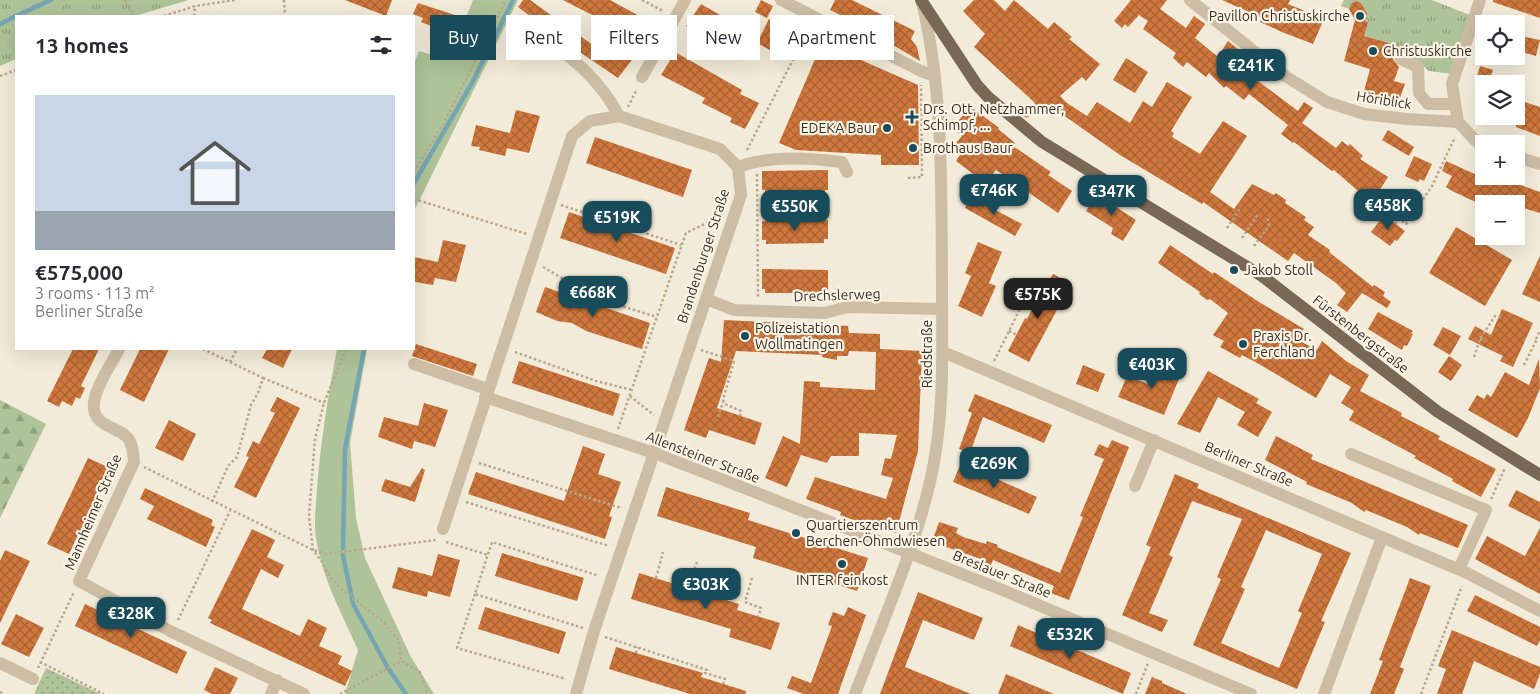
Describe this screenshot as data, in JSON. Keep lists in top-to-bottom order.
{
  "streets": {
    "main road": ["Fürstenbergstraße"],
    "street": [
      "Höriblick",
      "Brandenburger Straße",
      "Drechslerweg",
      "Riedstraße",
      "Allensteiner Straße",
      "Berliner Straße",
      "Mannheimer Straße",
      "Breslauer Straße"
    ]
  },
  "crossings": [
    ["Brandenburger Straße", "Drechslerweg"],
    ["Brandenburger Straße", "Allensteiner Straße"],
    ["Drechslerweg", "Riedstraße"],
    ["Fürstenbergstraße", "Riedstraße"],
    ["Riedstraße", "Allensteiner Straße"],
    ["Riedstraße", "Berliner Straße"],
    ["Riedstraße", "Breslauer Straße"],
    ["Allensteiner Straße", "Breslauer Straße"]
  ],
  "places": {
    "other": [
      "Pavillon Christuskirche",
      "Christuskirche",
      "EDEKA Baur",
      "Brothaus Baur",
      "Jakob Stoll",
      "Polizeistation Wollmatingen",
      "Praxis Dr. Ferchland",
      "Quartierszentrum Berchen-Öhmdwiesen",
      "INTER feinkost"
    ],
    "health": ["Drs. Ott, Netzhammer, Schimpf, ..."]
  },
  "page": {
    "map_buttons": ["+", "−"],
    "chip": [
      "Buy",
      "Rent",
      "Filters",
      "New",
      "Apartment"
    ],
    "heading": "13 homes",
    "price": [
      "€241K",
      "€746K",
      "€347K",
      "€458K",
      "€550K",
      "€519K",
      "€668K",
      "€575K",
      "€403K",
      "€269K",
      "€303K",
      "€328K",
      "€532K"
    ],
    "list": [
      {
        "name": "€575,000",
        "note": "3 rooms · 113 m² · Berliner Straße"
      }
    ]
  }
}
